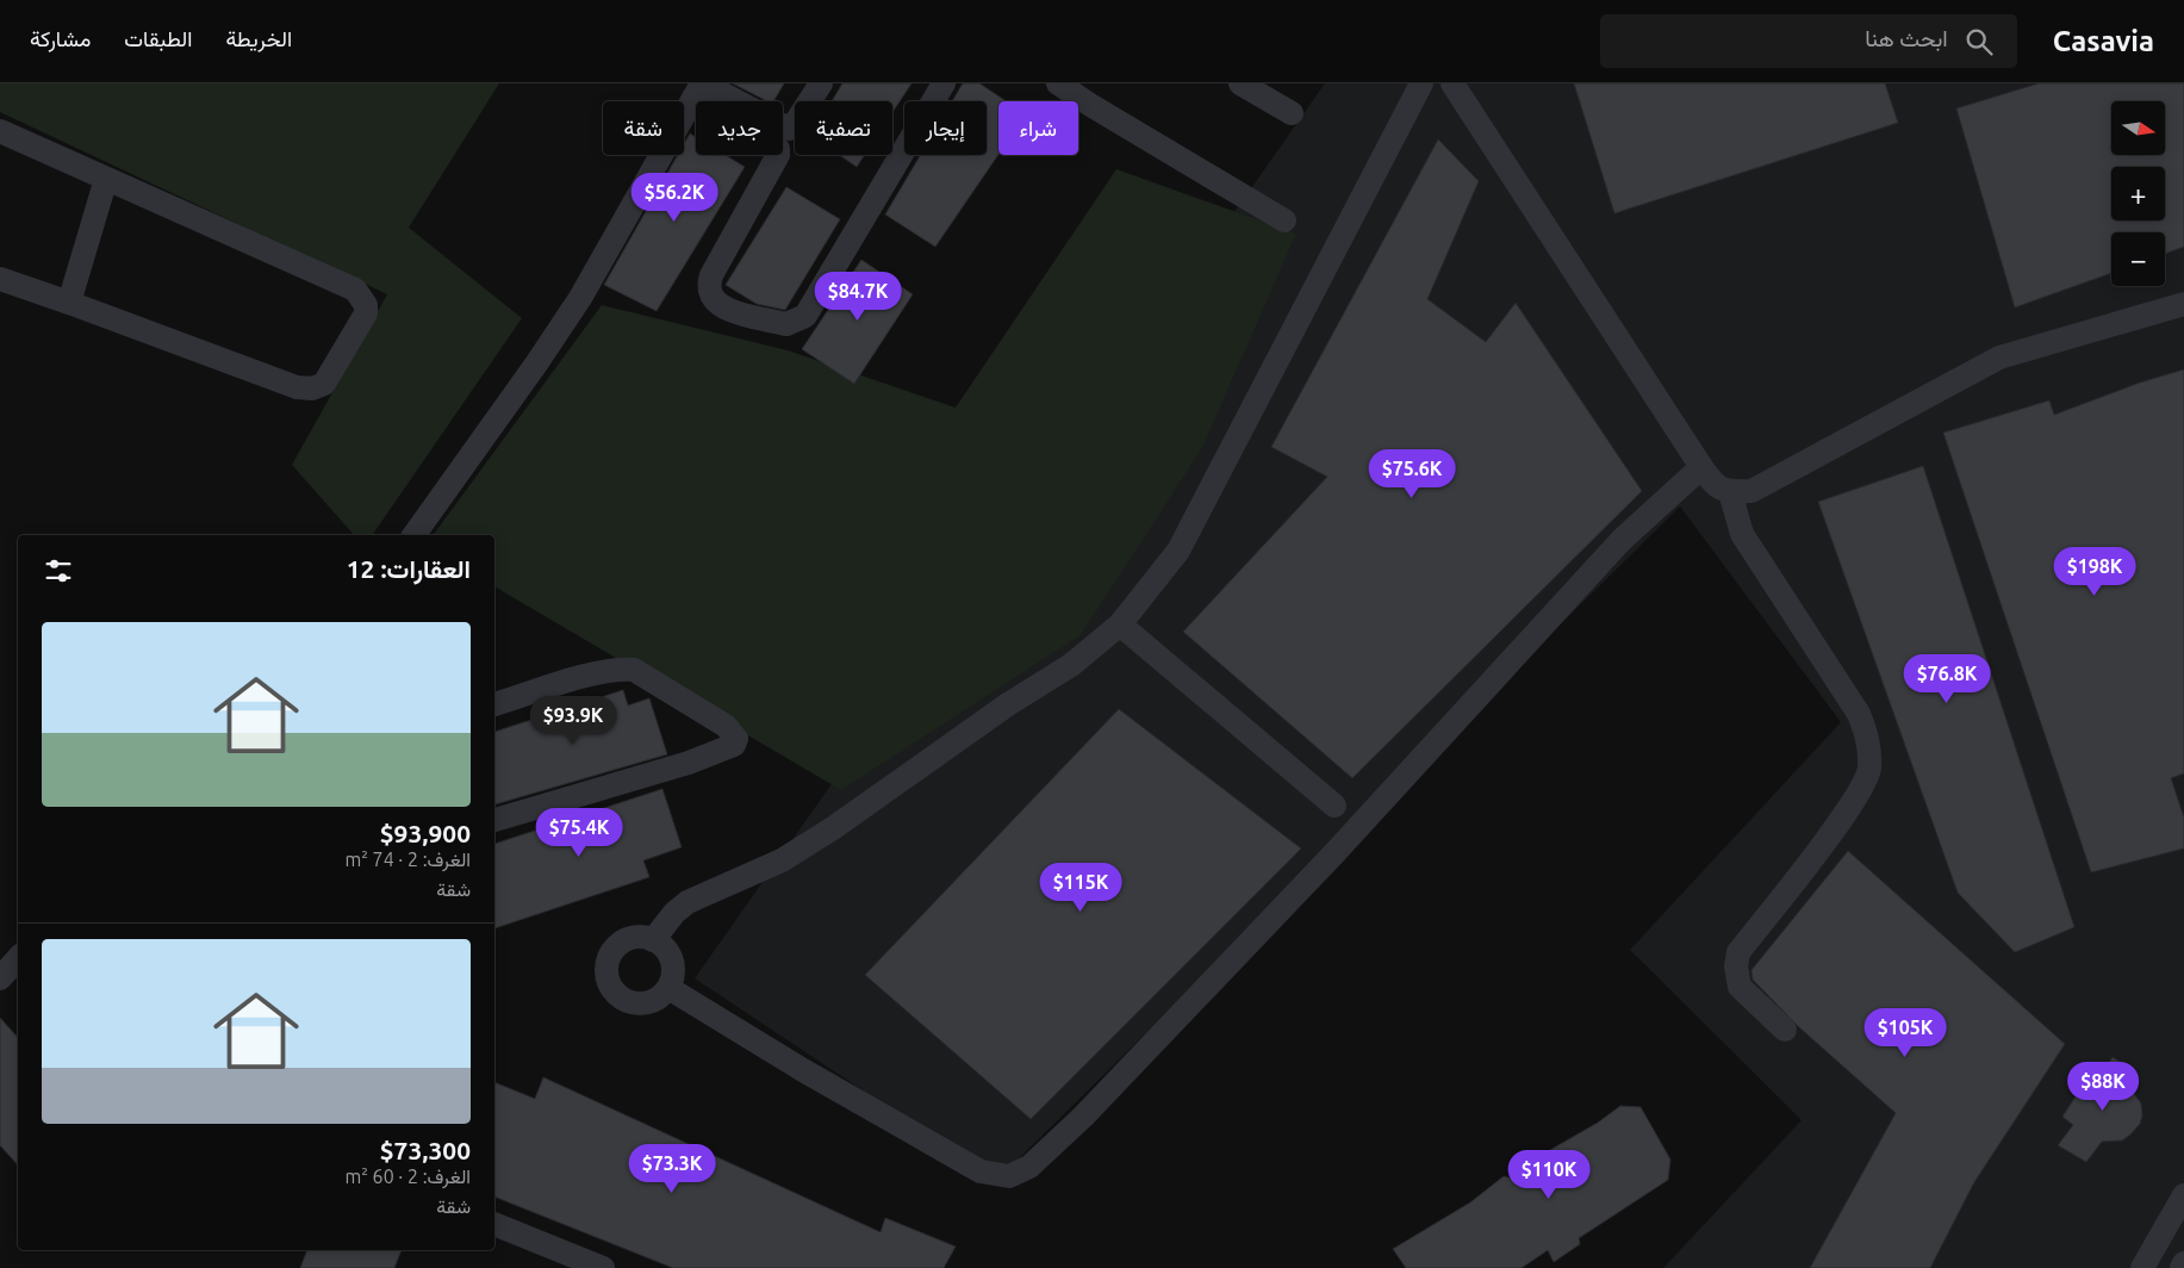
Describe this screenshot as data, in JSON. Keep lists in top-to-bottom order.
{
  "north": "right",
  "page": {
    "header": "Casavia",
    "search": "ابحث هنا",
    "nav": ["الخريطة", "الطبقات", "مشاركة"],
    "map_buttons": ["+", "−"],
    "chip": [
      "شراء",
      "إيجار",
      "تصفية",
      "جديد",
      "شقة"
    ],
    "price": [
      "$56.2K",
      "$84.7K",
      "$75.6K",
      "$198K",
      "$76.8K",
      "$93.9K",
      "$75.4K",
      "$115K",
      "$105K",
      "$88K",
      "$73.3K",
      "$110K"
    ],
    "heading": "العقارات: 12",
    "list": [
      {
        "name": "$93,900",
        "note": "الغرف: 2 · 74 m² · شقة"
      },
      {
        "name": "$73,300",
        "note": "الغرف: 2 · 60 m² · شقة"
      }
    ]
  }
}
